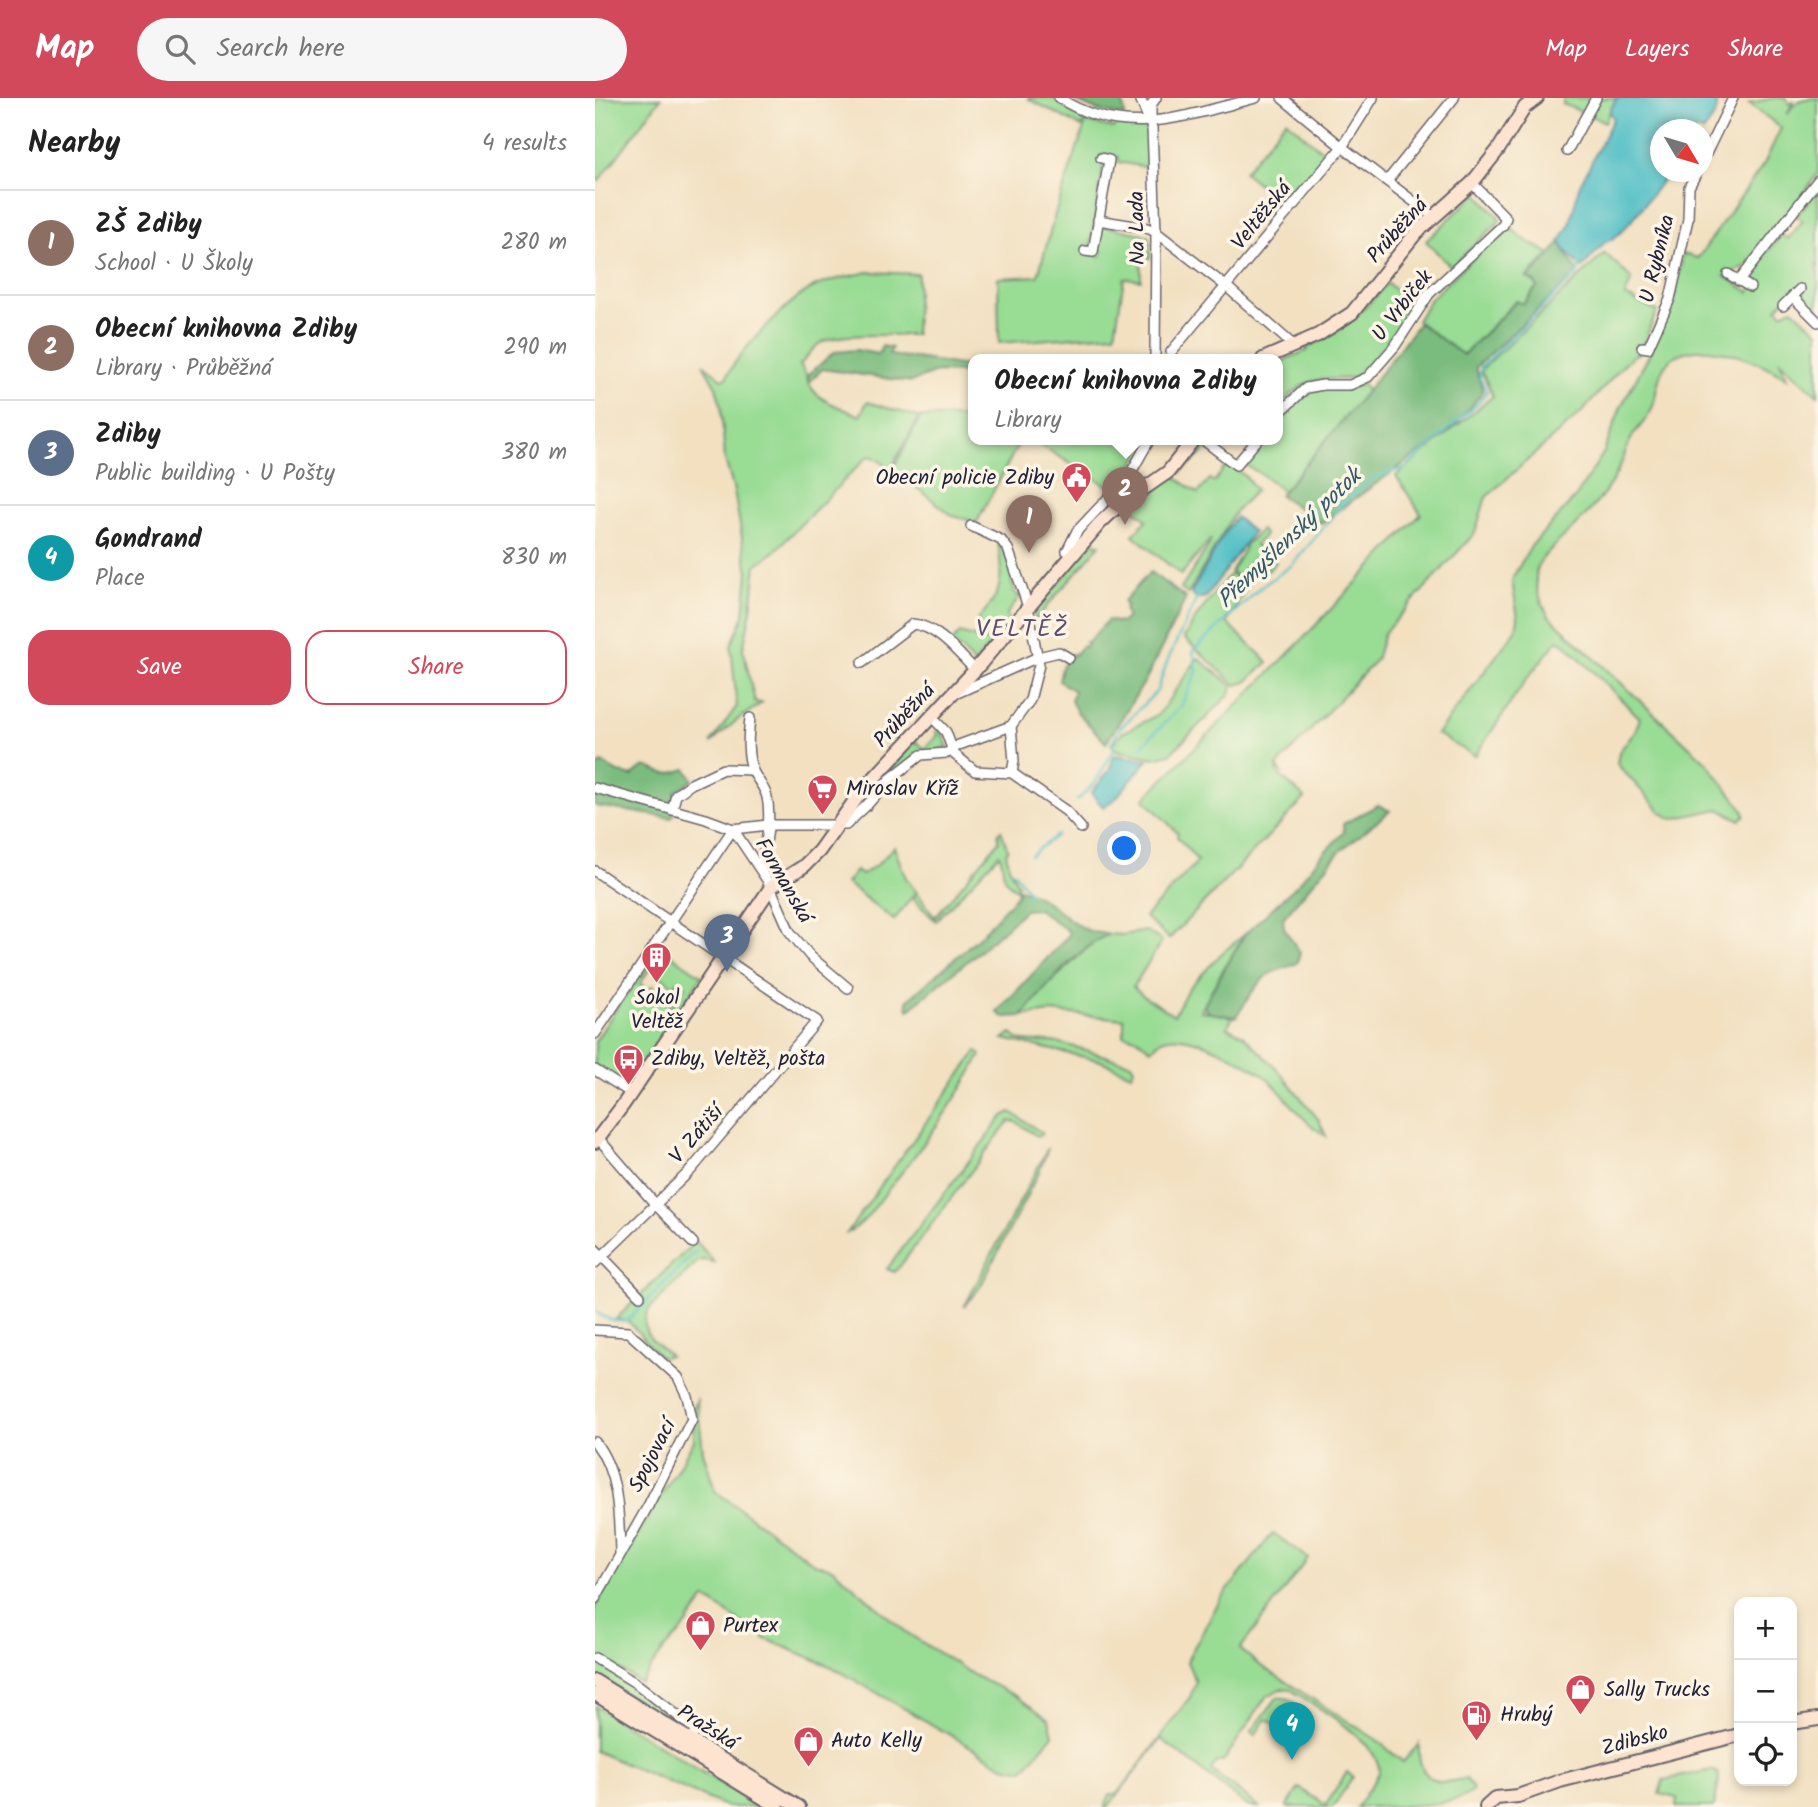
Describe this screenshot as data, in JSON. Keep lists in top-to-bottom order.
{
  "streets": {
    "street": [
      "Veltěžská",
      "Na Lada",
      "Průběžná",
      "U Rybníka",
      "U Vrbiček",
      "Formanská",
      "V Zátiší",
      "Spojovací",
      "Pražská",
      "Zdibsko"
    ]
  },
  "crossings": [
    ["Průběžná", "U Vrbiček"],
    ["Průběžná", "Formanská"],
    ["Průběžná", "V Zátiší"]
  ],
  "districts": ["VELTĚŽ"],
  "water": ["Přemyšlenský potok"],
  "places": {
    "public building": ["Obecní policie Zdiby"],
    "supermarket": ["Miroslav Kříž"],
    "building": ["Sokol Veltěž"],
    "bus stop": ["Zdiby, Veltěž, pošta"],
    "shop": ["Purtex", "Sally Trucks", "Auto Kelly"],
    "fuel station": ["Hrubý"]
  },
  "north": "bottom right",
  "page": {
    "header": "Map",
    "search": "Search here",
    "nav": ["Map", "Layers", "Share"],
    "heading": ["Nearby", "4 results"],
    "list": [
      {
        "mark": "1",
        "name": "ZŠ Zdiby",
        "note": "School · U Školy",
        "value": "280 m"
      },
      {
        "mark": "2",
        "name": "Obecní knihovna Zdiby",
        "note": "Library · Průběžná",
        "value": "290 m"
      },
      {
        "mark": "3",
        "name": "Zdiby",
        "note": "Public building · U Pošty",
        "value": "380 m"
      },
      {
        "mark": "4",
        "name": "Gondrand",
        "note": "Place",
        "value": "830 m"
      }
    ],
    "popup": ["Obecní knihovna Zdiby", "Library"],
    "pins": [
      "2",
      "1",
      "3",
      "4"
    ],
    "buttons": ["Save", "Share"],
    "map_buttons": ["+", "−"]
  }
}
